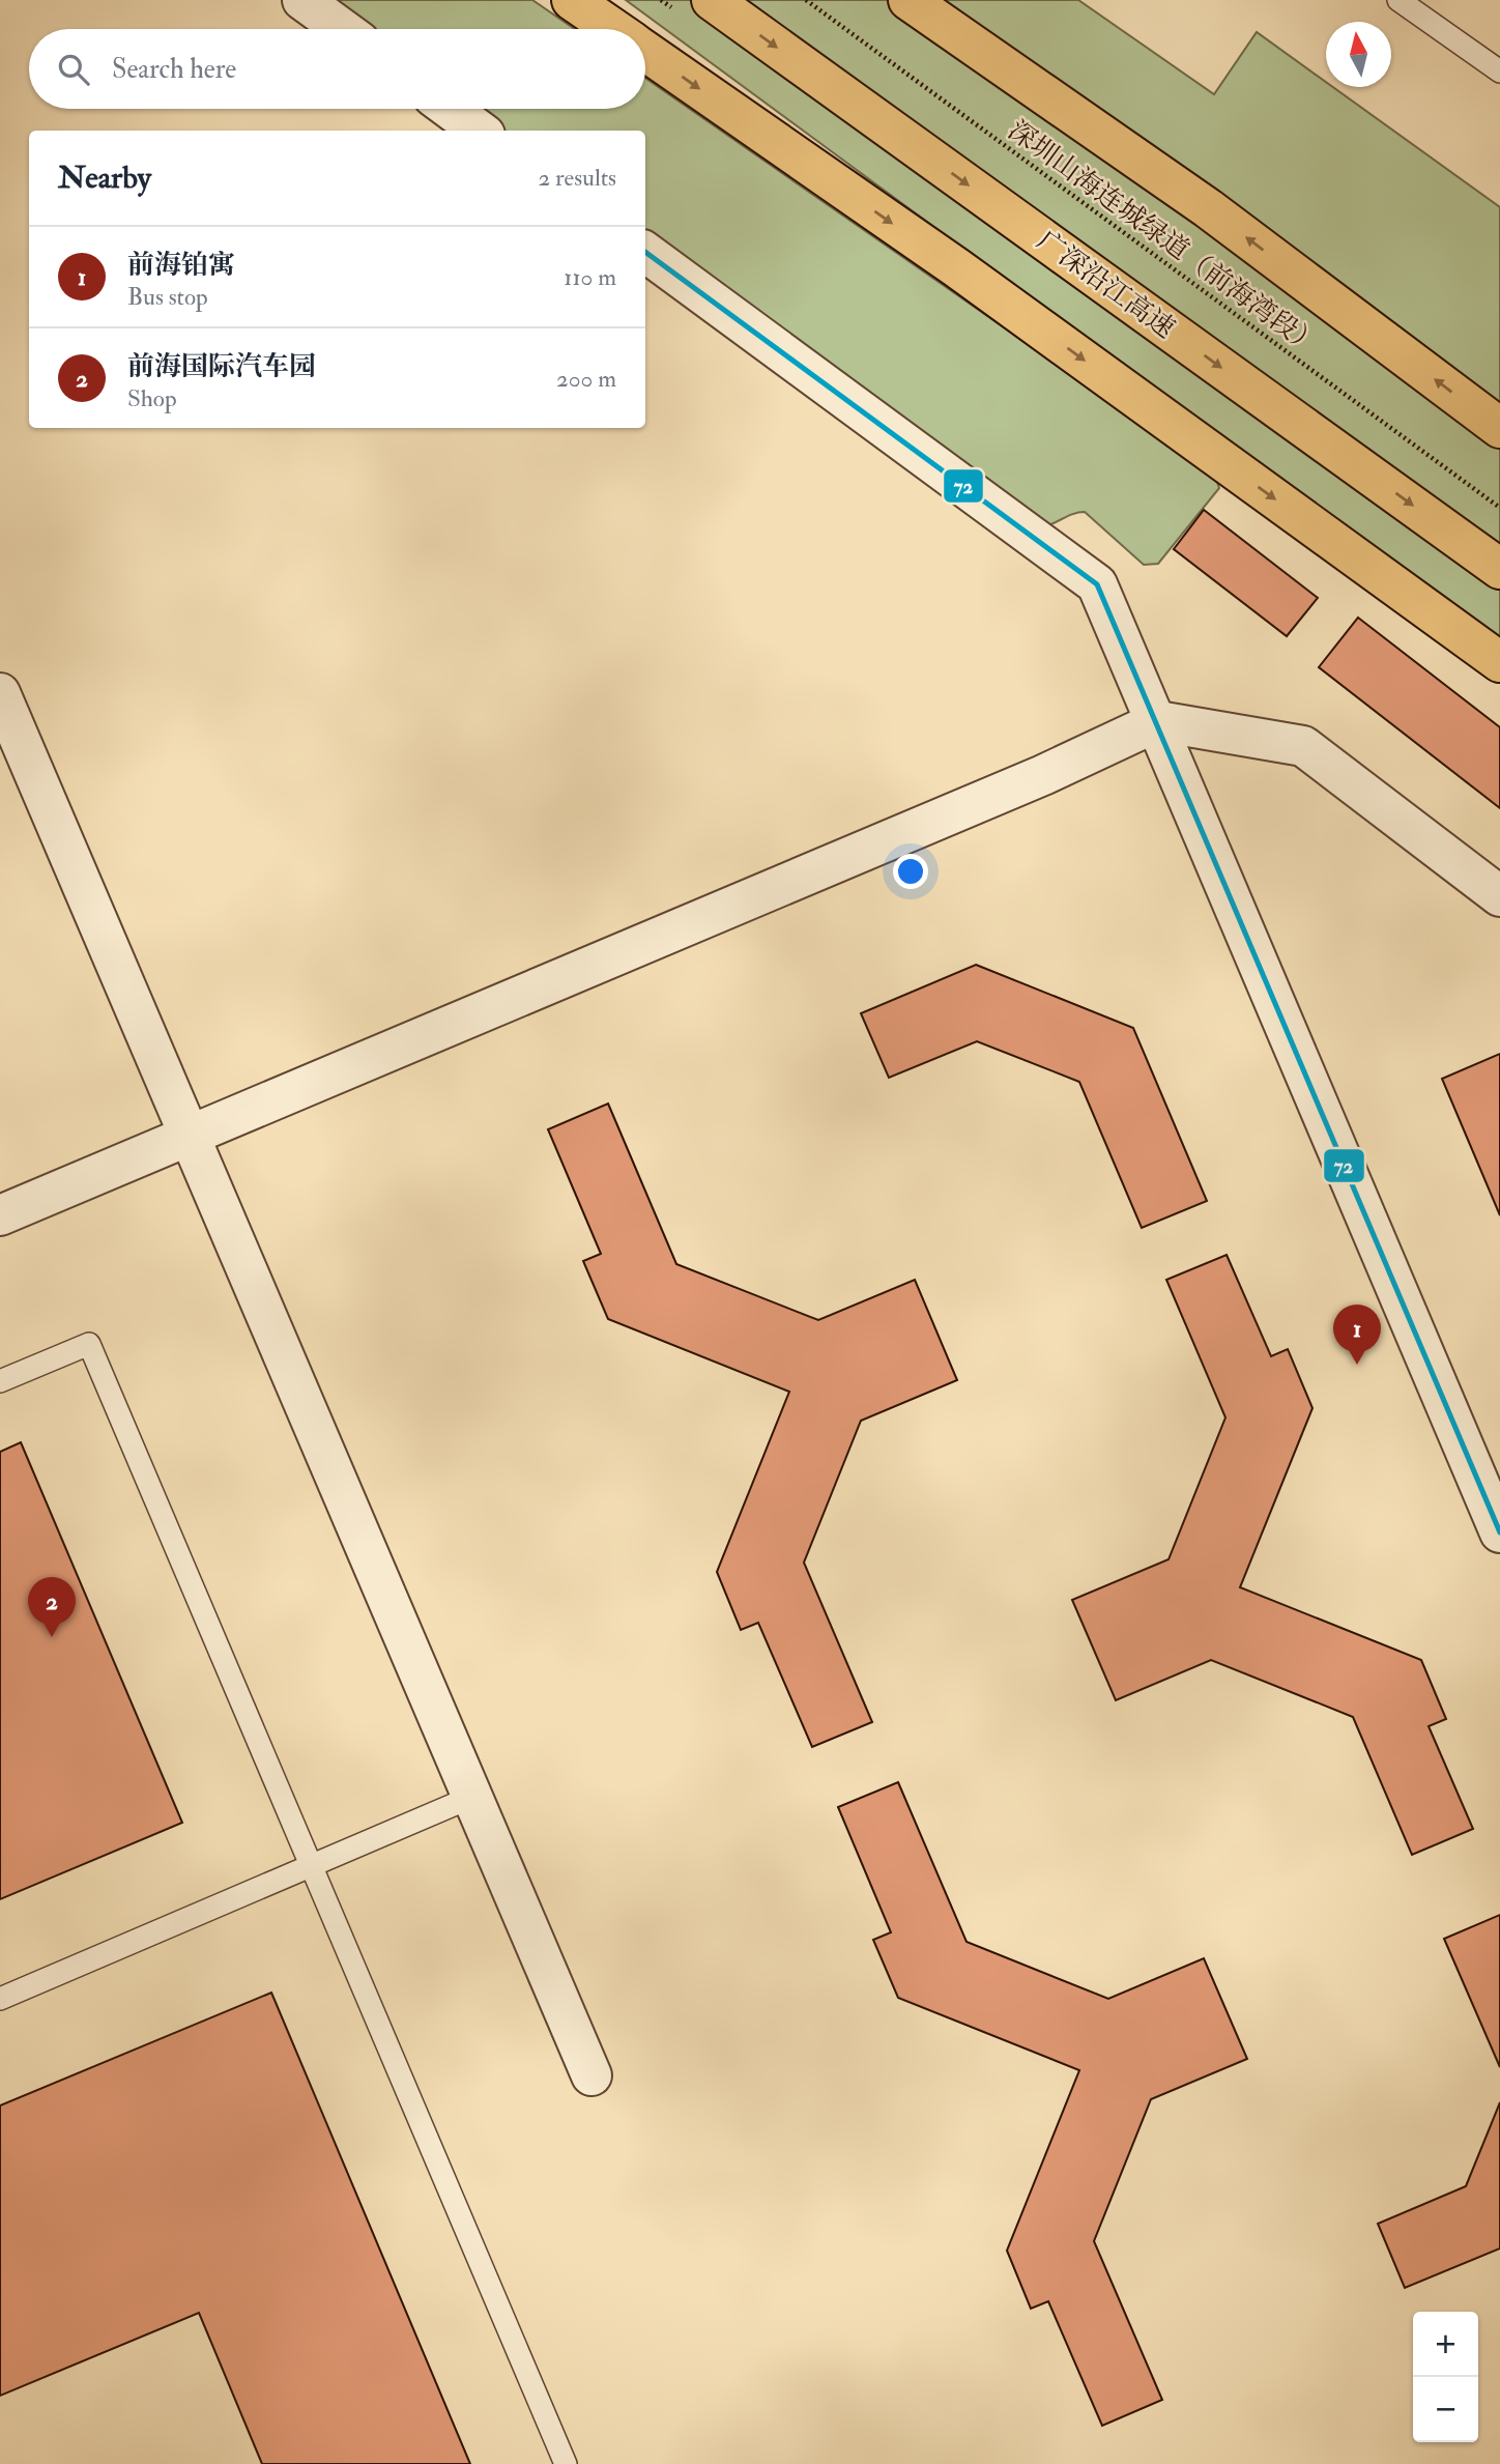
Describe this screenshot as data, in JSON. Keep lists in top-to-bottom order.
{
  "streets": {
    "highway": ["广深沿江高速"],
    "path": ["深圳山海连城绿道（前海湾段）"]
  },
  "lines": ["transit line 72"],
  "north": "top",
  "page": {
    "search": "Search here",
    "heading": ["Nearby", "2 results"],
    "list": [
      {
        "mark": "1",
        "name": "前海铂寓",
        "note": "Bus stop",
        "value": "110 m"
      },
      {
        "mark": "2",
        "name": "前海国际汽车园",
        "note": "Shop",
        "value": "200 m"
      }
    ],
    "pins": ["1", "2"],
    "map_buttons": ["+", "−"]
  }
}
